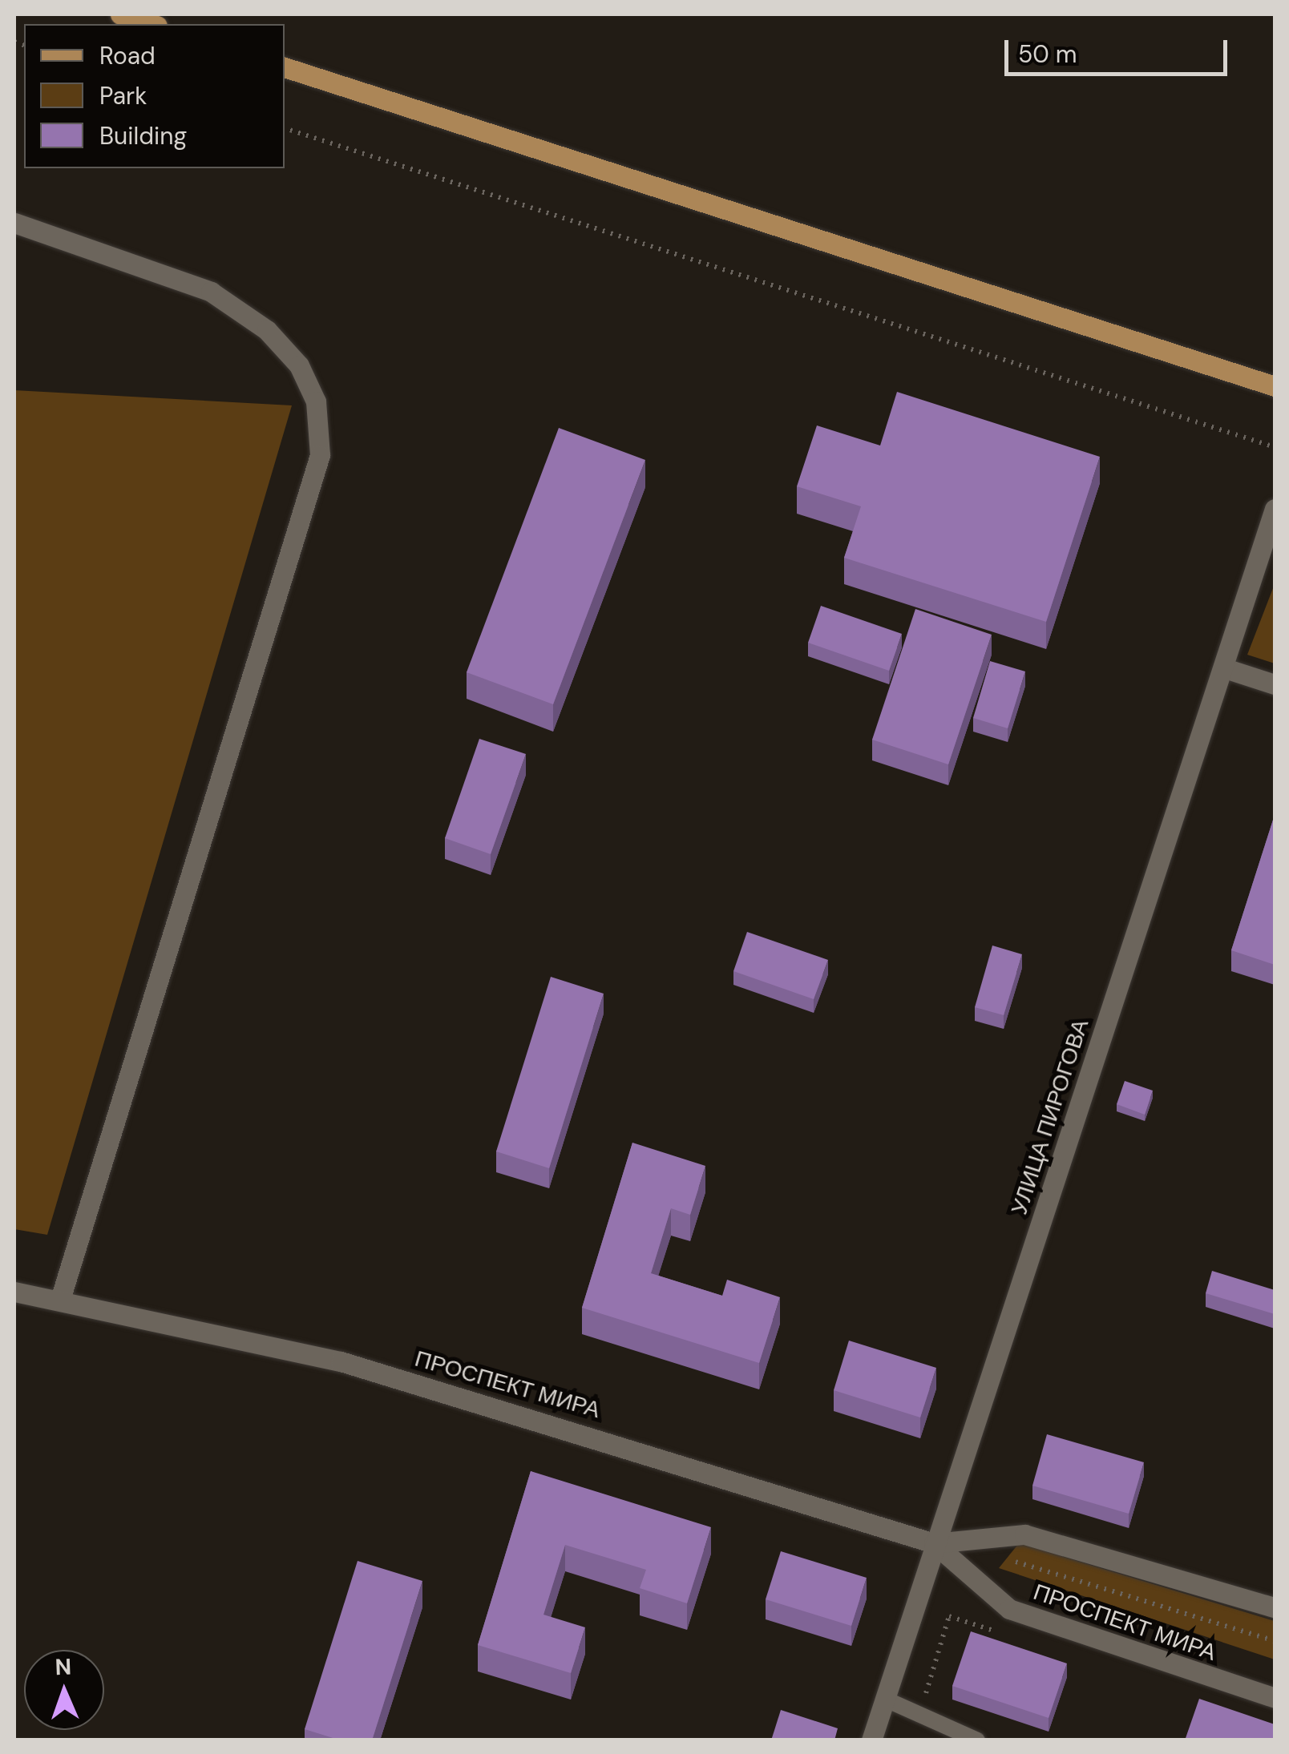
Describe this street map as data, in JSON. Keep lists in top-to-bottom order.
{
  "streets": {
    "street": ["УЛИЦА ПИРОГОВА", "ПРОСПЕКТ МИРА"]
  },
  "crossings": [
    ["УЛИЦА ПИРОГОВА", "ПРОСПЕКТ МИРА"]
  ],
  "legend": ["Road", "Park", "Building"],
  "scale_bar": "50 m",
  "north": "top"
}
